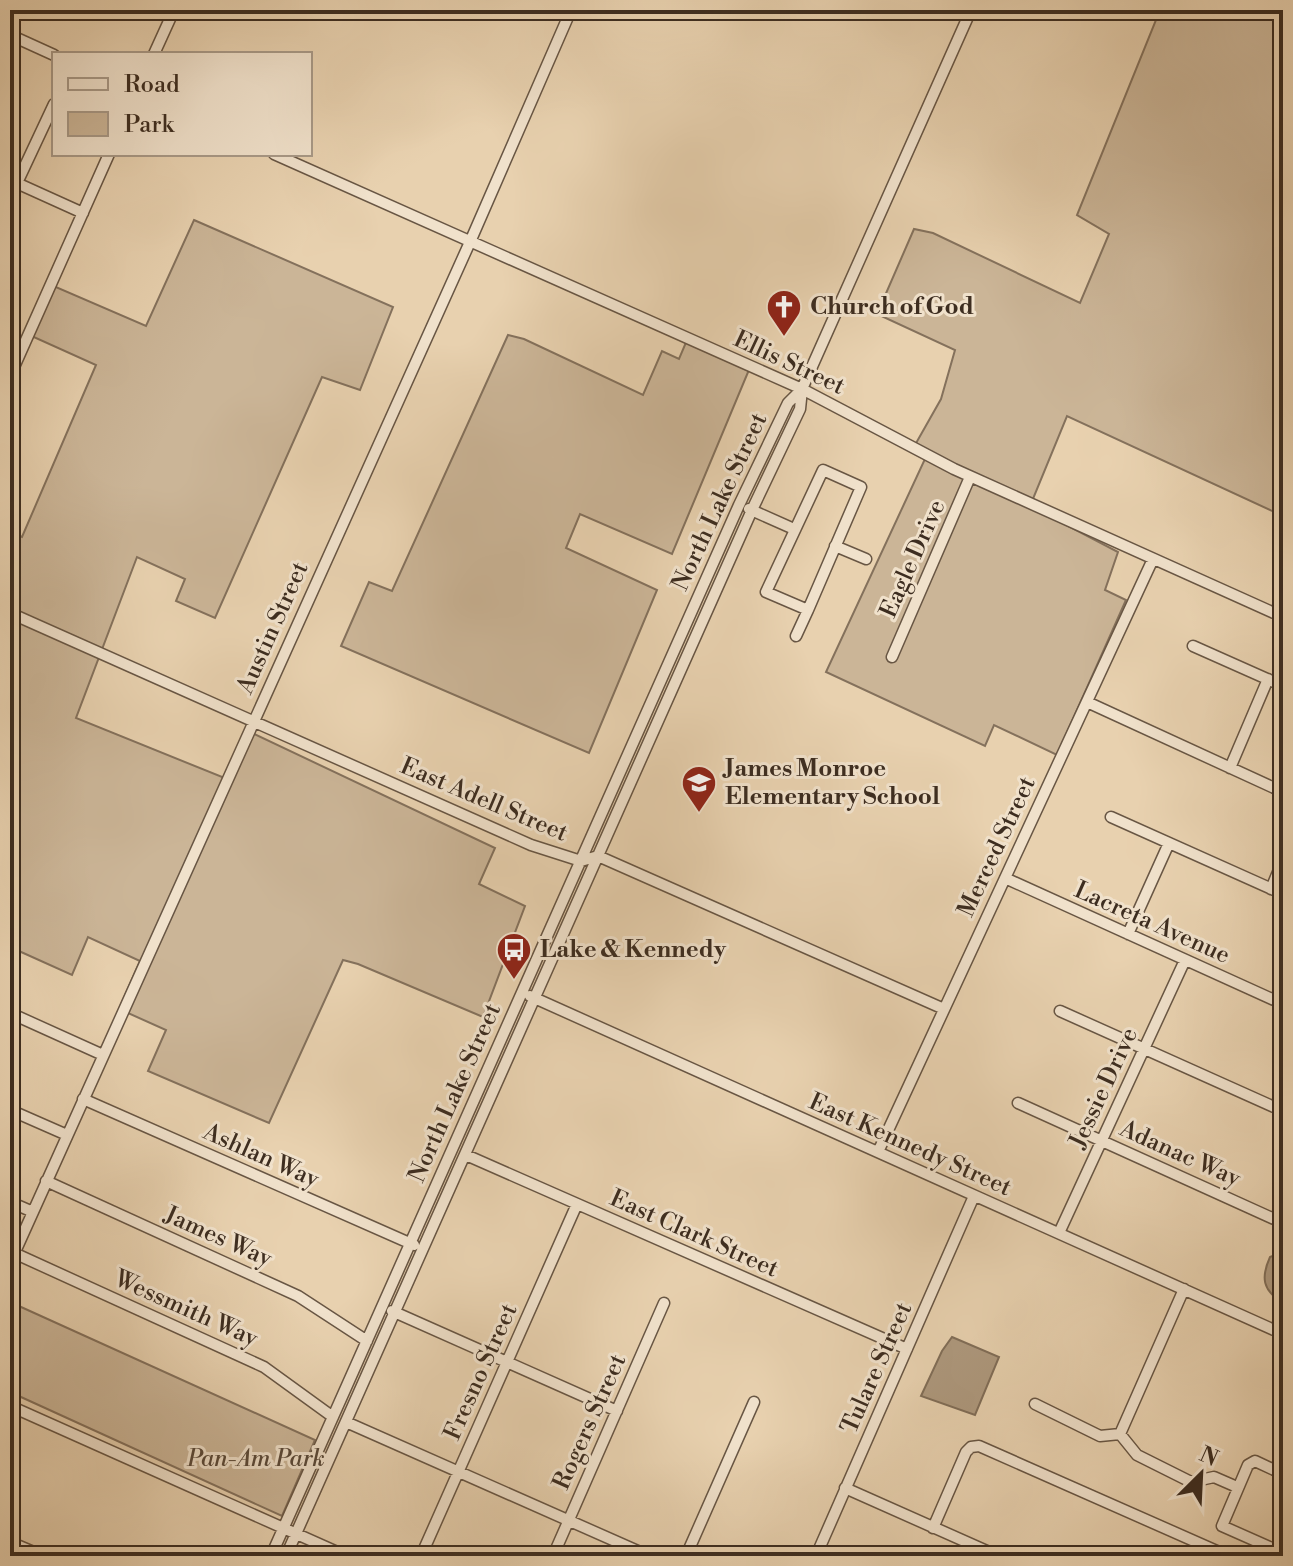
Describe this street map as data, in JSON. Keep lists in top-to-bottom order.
{
  "streets": {
    "street": [
      "Ellis Street",
      "North Lake Street",
      "Eagle Drive",
      "Austin Street",
      "East Adell Street",
      "Merced Street",
      "Lacreta Avenue",
      "Jessie Drive",
      "East Kennedy Street",
      "Adanac Way",
      "Ashlan Way",
      "East Clark Street",
      "James Way",
      "Wessmith Way",
      "Tulare Street",
      "Fresno Street",
      "Rogers Street"
    ]
  },
  "crossings": [
    ["Ellis Street", "North Lake Street"],
    ["Ellis Street", "Eagle Drive"],
    ["Ellis Street", "Austin Street"],
    ["Ellis Street", "Merced Street"],
    ["North Lake Street", "East Adell Street"],
    ["North Lake Street", "East Kennedy Street"],
    ["North Lake Street", "Ashlan Way"],
    ["North Lake Street", "East Clark Street"],
    ["North Lake Street", "James Way"],
    ["North Lake Street", "Wessmith Way"],
    ["Austin Street", "East Adell Street"],
    ["Austin Street", "Ashlan Way"],
    ["Austin Street", "James Way"],
    ["Austin Street", "Wessmith Way"],
    ["Merced Street", "Lacreta Avenue"],
    ["Merced Street", "East Kennedy Street"],
    ["Lacreta Avenue", "Jessie Drive"],
    ["Jessie Drive", "East Kennedy Street"],
    ["Jessie Drive", "Adanac Way"],
    ["East Kennedy Street", "Tulare Street"],
    ["East Clark Street", "Tulare Street"],
    ["East Clark Street", "Fresno Street"]
  ],
  "parks": ["Pan-Am Park"],
  "places": {
    "church": ["Church of God"],
    "school or university": ["James Monroe Elementary School"],
    "bus stop": ["Lake & Kennedy"]
  },
  "legend": ["Road", "Park"],
  "north": "top right"
}
